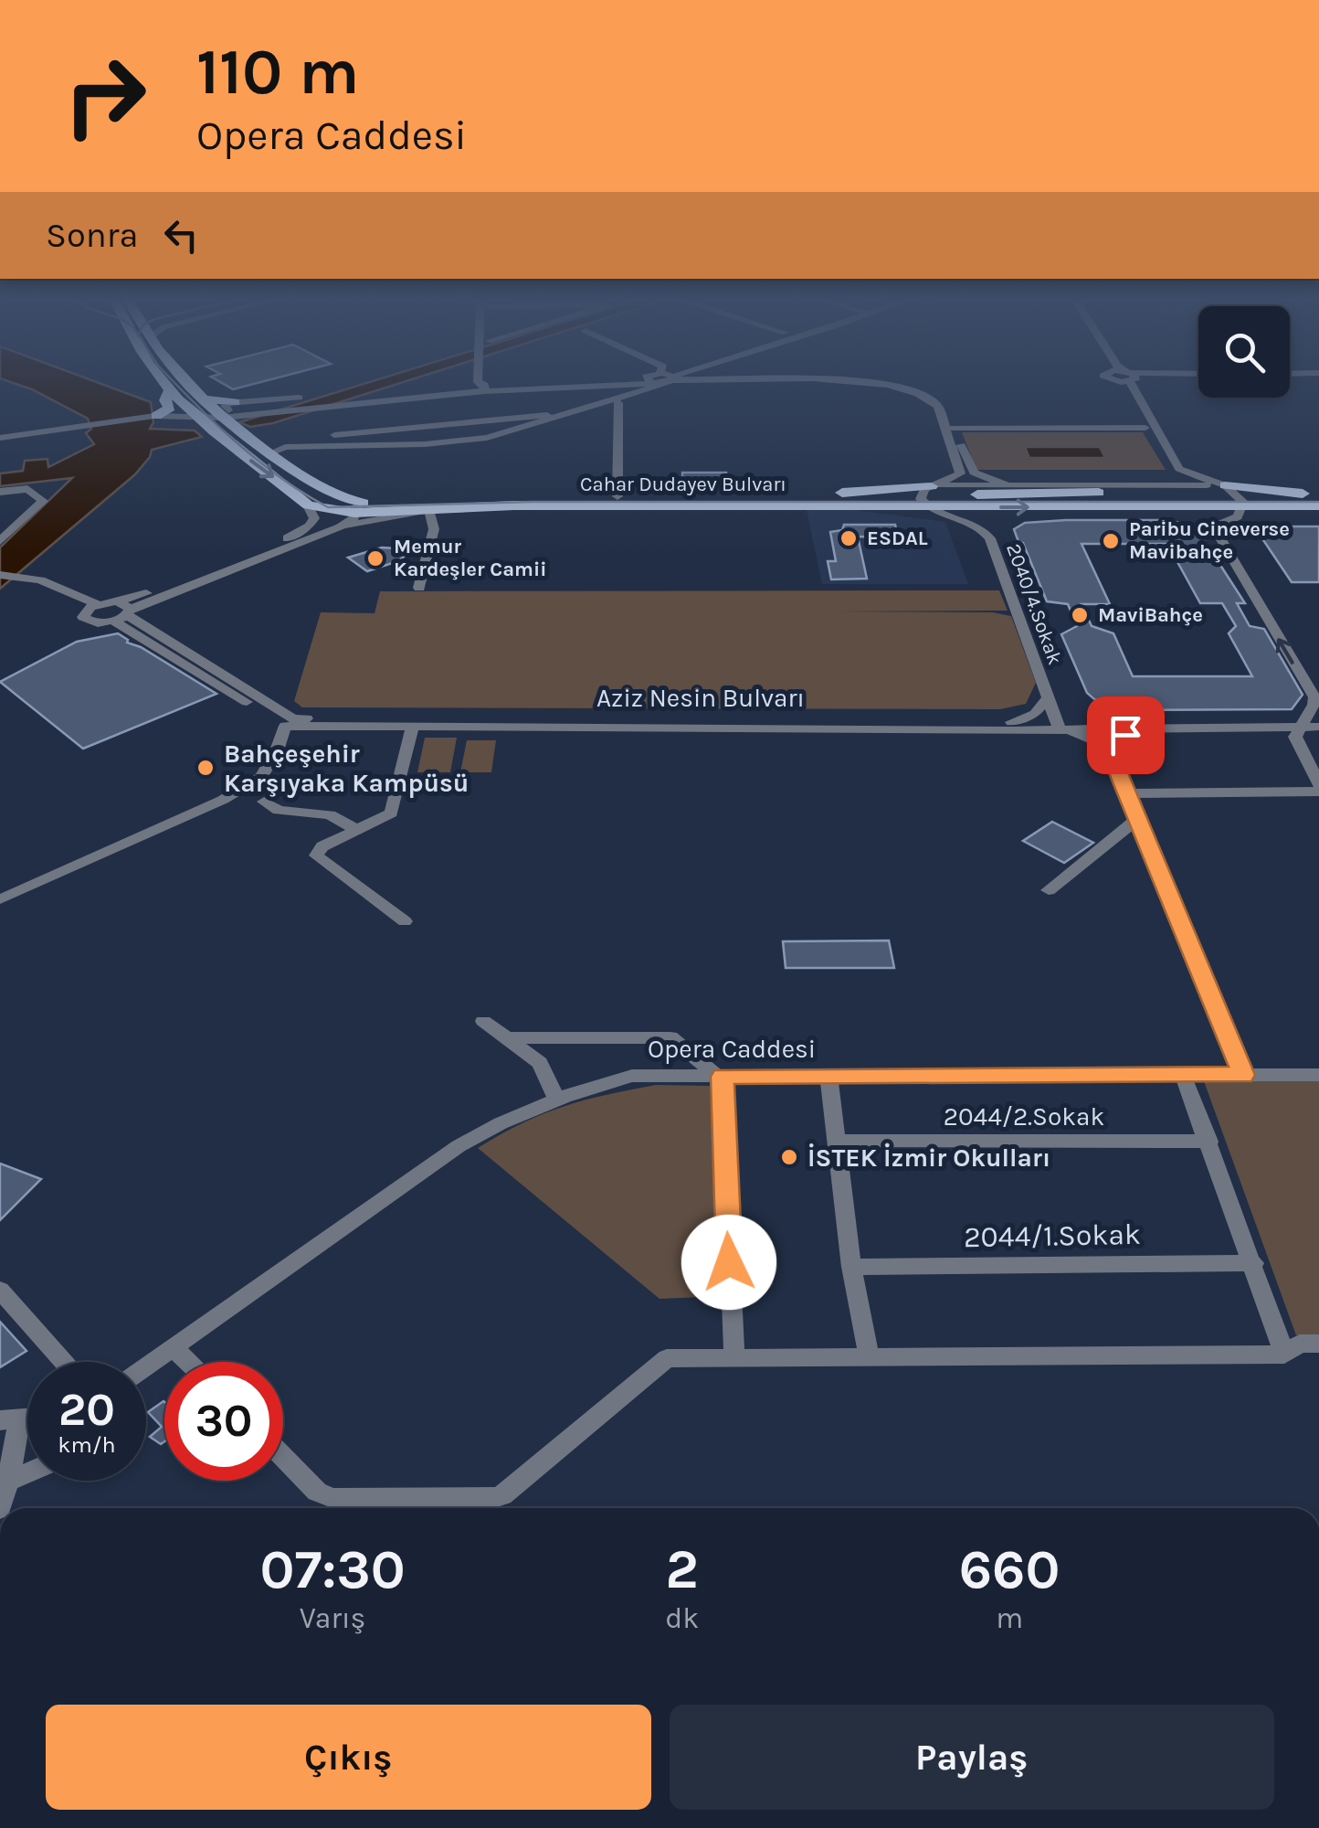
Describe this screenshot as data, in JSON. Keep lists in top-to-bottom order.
{
  "streets": {
    "main road": ["Cahar Dudayev Bulvarı"],
    "street": [
      "2040/4.Sokak",
      "Aziz Nesin Bulvarı",
      "Opera Caddesi",
      "2044/2.Sokak",
      "2044/1.Sokak"
    ]
  },
  "crossings": [
    ["Cahar Dudayev Bulvarı", "2040/4.Sokak"],
    ["2040/4.Sokak", "Aziz Nesin Bulvarı"]
  ],
  "places": [
    "ESDAL",
    "Paribu Cineverse Mavibahçe",
    "Memur Kardeşler Camii",
    "MaviBahçe",
    "Bahçeşehir Karşıyaka Kampüsü",
    "İSTEK İzmir Okulları"
  ],
  "page": {
    "turn": ["110 m", "Opera Caddesi"],
    "then": "Sonra",
    "speed": "20 km/h",
    "limit": "30",
    "eta": [
      "07:30",
      "Varış",
      "2",
      "dk",
      "660",
      "m"
    ],
    "buttons": ["Çıkış", "Paylaş"]
  }
}
